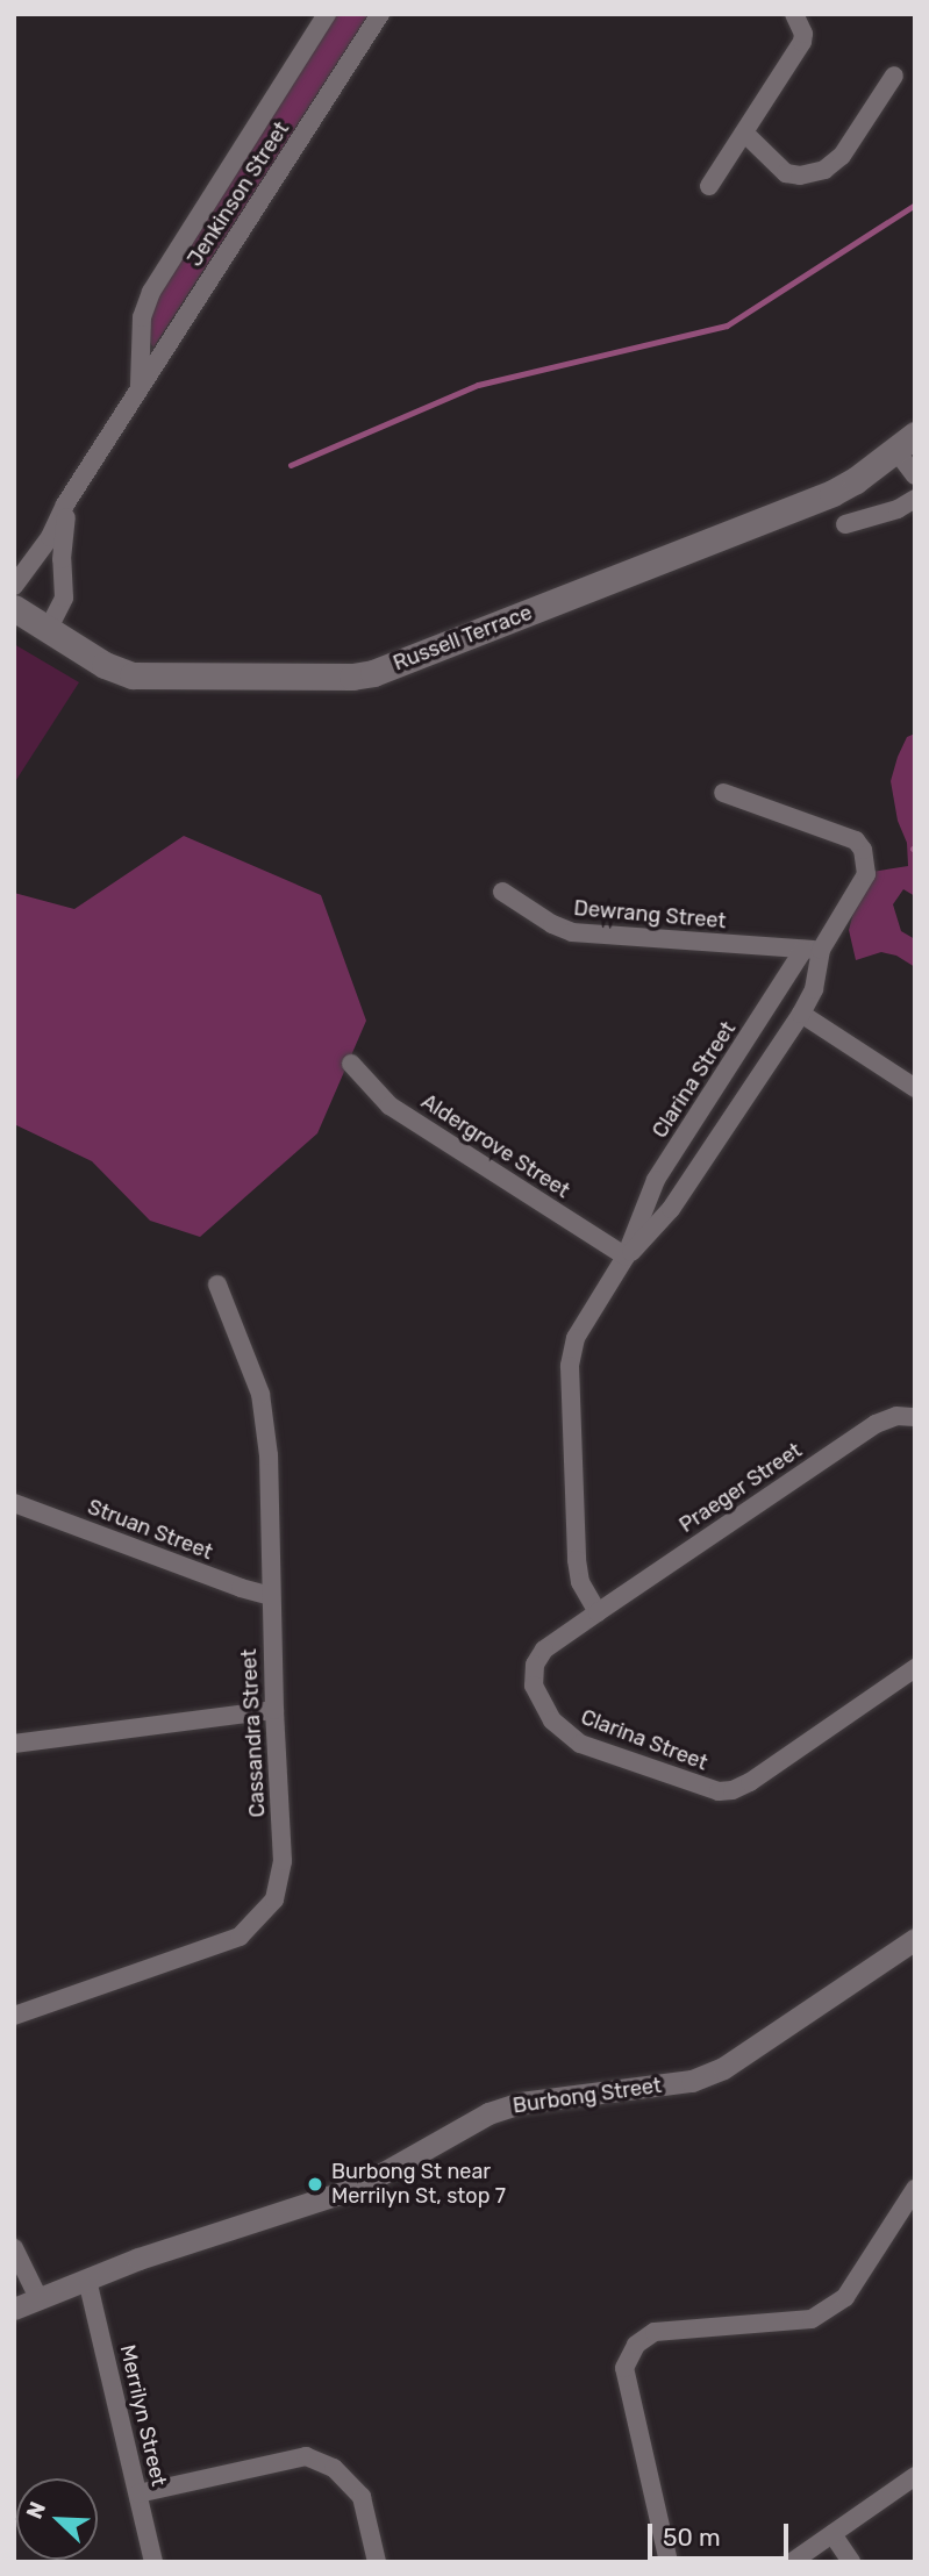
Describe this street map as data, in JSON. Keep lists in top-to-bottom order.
{
  "streets": {
    "main road": ["Russell Terrace"],
    "street": [
      "Jenkinson Street",
      "Dewrang Street",
      "Clarina Street",
      "Aldergrove Street",
      "Praeger Street",
      "Struan Street",
      "Cassandra Street",
      "Burbong Street",
      "Merrilyn Street"
    ]
  },
  "crossings": [
    ["Jenkinson Street", "Russell Terrace"],
    ["Dewrang Street", "Clarina Street"],
    ["Clarina Street", "Aldergrove Street"],
    ["Clarina Street", "Praeger Street"],
    ["Struan Street", "Cassandra Street"],
    ["Burbong Street", "Merrilyn Street"]
  ],
  "places": ["Burbong St near Merrilyn St, stop 7"],
  "scale_bar": "50 m",
  "north": "top left"
}
